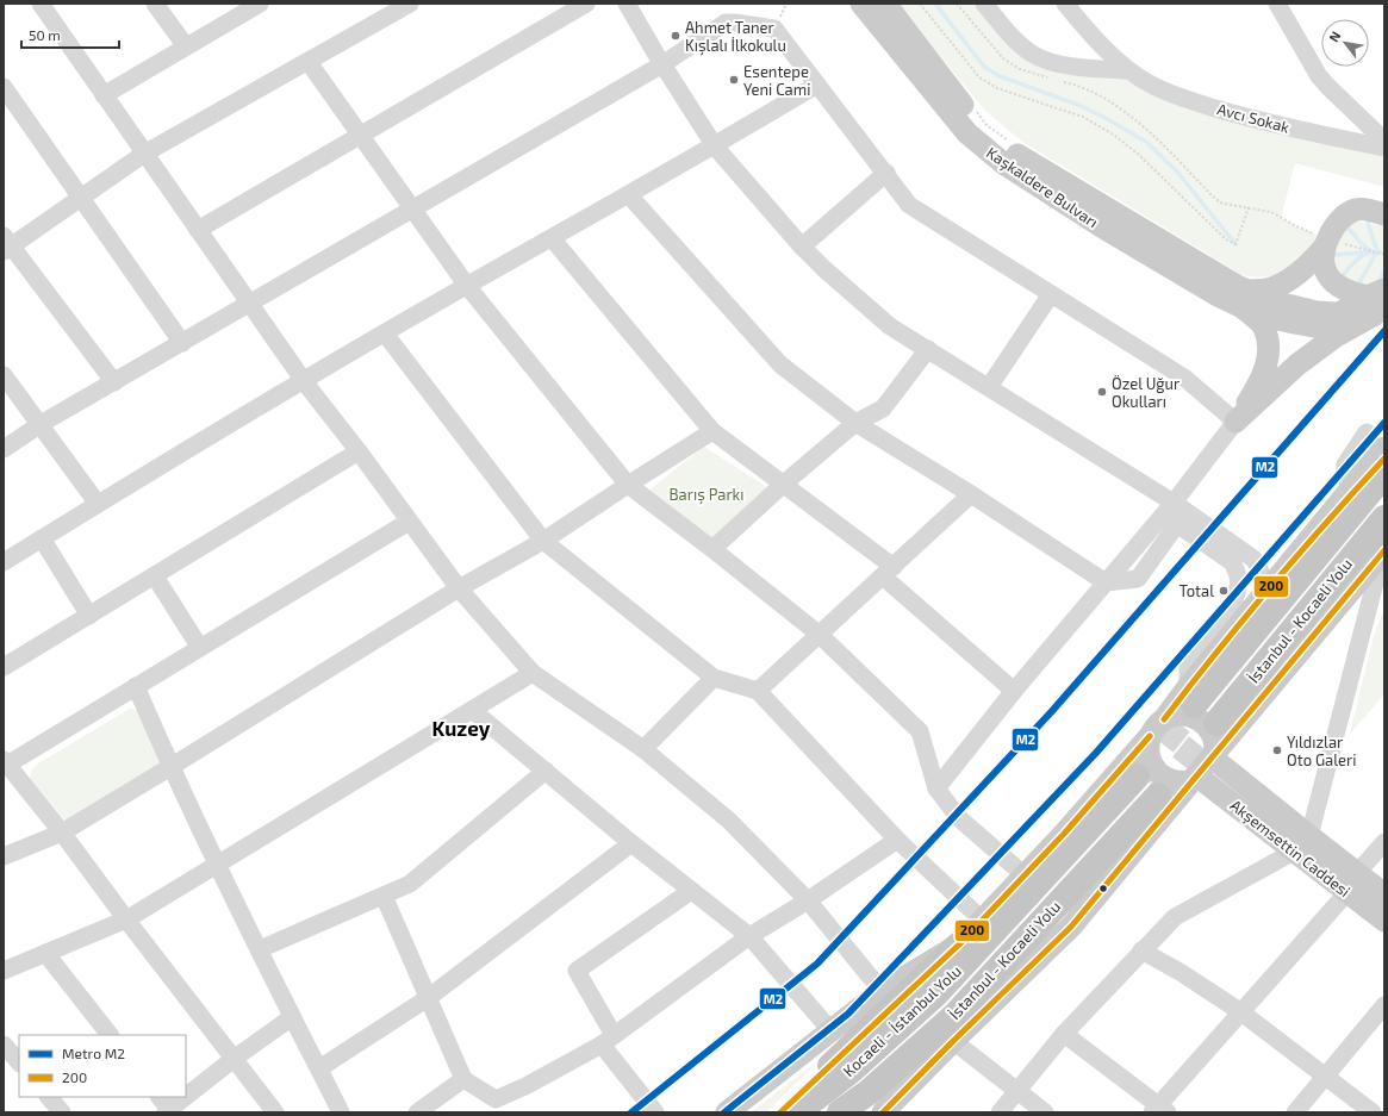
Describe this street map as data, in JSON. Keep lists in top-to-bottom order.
{
  "streets": {
    "highway": ["İstanbul - Kocaeli Yolu", "Kocaeli - İstanbul Yolu"],
    "main road": ["Kaşkaldere Bulvarı", "Akşemsettin Caddesi"],
    "street": ["Avcı Sokak"]
  },
  "districts": ["Kuzey"],
  "parks": ["Barış Parkı"],
  "places": [
    "Ahmet Taner Kışlalı İlkokulu",
    "Esentepe Yeni Cami",
    "Özel Uğur Okulları",
    "Total",
    "Yıldızlar Oto Galeri"
  ],
  "lines": ["metro line M2", "transit line 200"],
  "legend": ["Metro M2", "200"],
  "scale_bar": "50 m",
  "north": "top left"
}
